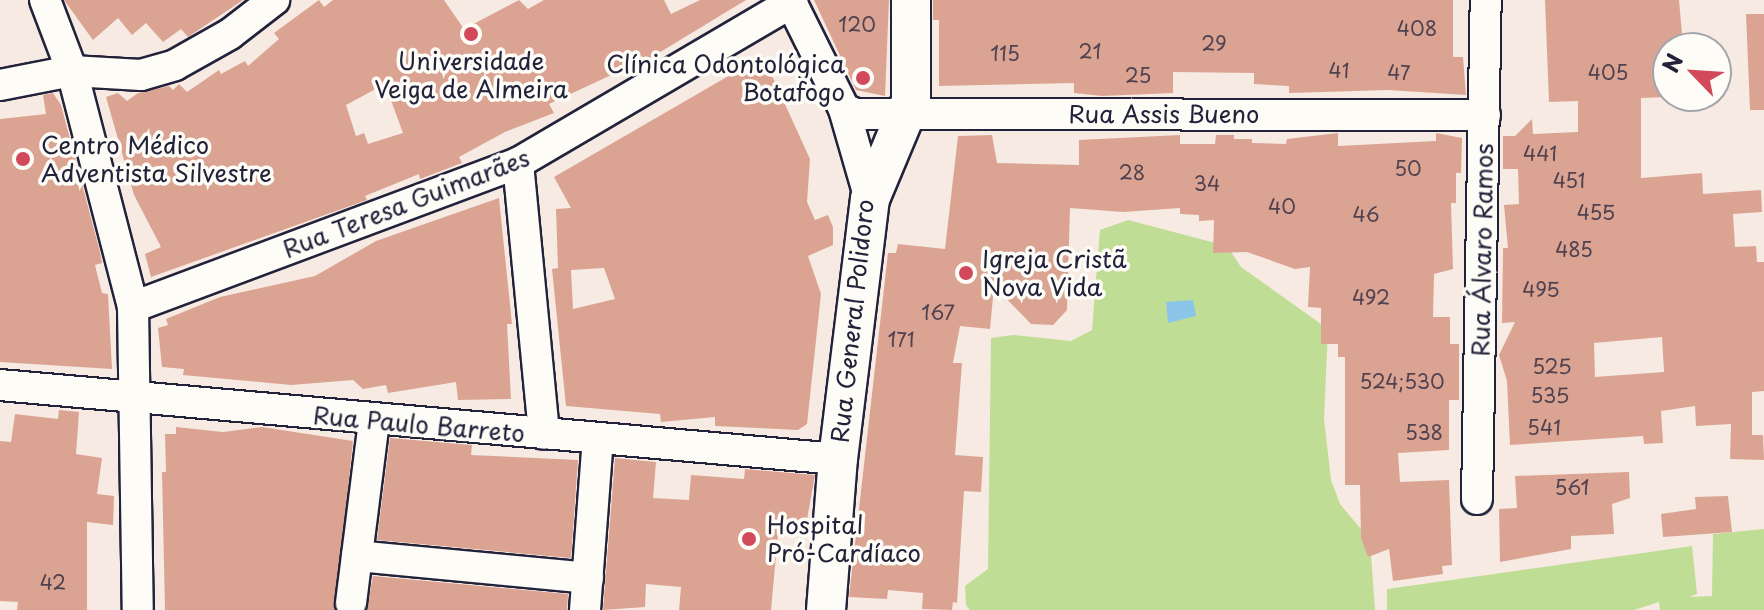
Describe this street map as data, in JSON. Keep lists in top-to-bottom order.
{
  "streets": {
    "main road": ["Rua General Polidoro"],
    "street": [
      "Rua Assis Bueno",
      "Rua Teresa Guimarães",
      "Rua Álvaro Ramos",
      "Rua Paulo Barreto"
    ]
  },
  "crossings": [
    ["Rua Assis Bueno", "Rua Álvaro Ramos"],
    ["Rua Assis Bueno", "Rua General Polidoro"],
    ["Rua Teresa Guimarães", "Rua General Polidoro"],
    ["Rua General Polidoro", "Rua Paulo Barreto"]
  ],
  "places": [
    "Universidade Veiga de Almeira",
    "Clínica Odontológica Botafogo",
    "Centro Médico Adventista Silvestre",
    "Igreja Cristã Nova Vida",
    "Hospital Pró-Cardíaco"
  ],
  "house_numbers": [
    "120",
    "408",
    "29",
    "21",
    "115",
    "41",
    "47",
    "405",
    "25",
    "441",
    "50",
    "28",
    "451",
    "34",
    "40",
    "455",
    "46",
    "485",
    "495",
    "492",
    "167",
    "171",
    "525",
    "524;530",
    "535",
    "541",
    "538",
    "561",
    "42"
  ],
  "north": "top left"
}
